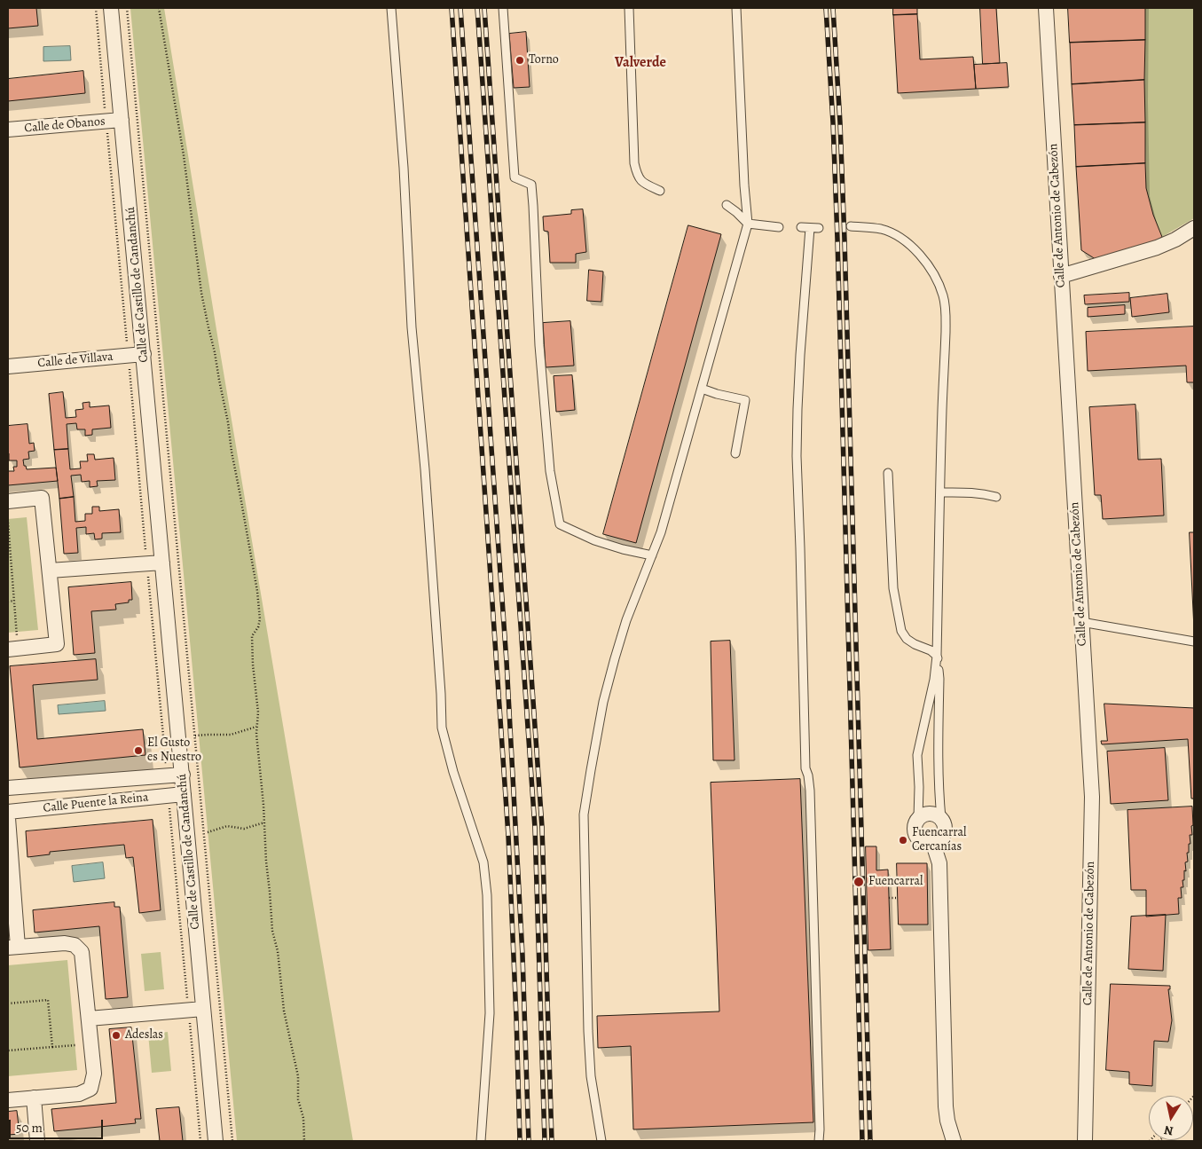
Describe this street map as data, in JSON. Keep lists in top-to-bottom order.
{
  "streets": {
    "street": [
      "Calle de Obanos",
      "Calle de Antonio de Cabezón",
      "Calle de Castillo de Candanchú",
      "Calle de Villava",
      "Calle Puente la Reina"
    ]
  },
  "crossings": [
    ["Calle de Obanos", "Calle de Castillo de Candanchú"],
    ["Calle de Castillo de Candanchú", "Calle de Villava"],
    ["Calle de Castillo de Candanchú", "Calle Puente la Reina"]
  ],
  "districts": ["Valverde"],
  "places": [
    "Torno",
    "El Gusto es Nuestro",
    "Fuencarral Cercanías",
    "Fuencarral",
    "Adeslas"
  ],
  "scale_bar": "50 m",
  "north": "bottom"
}
